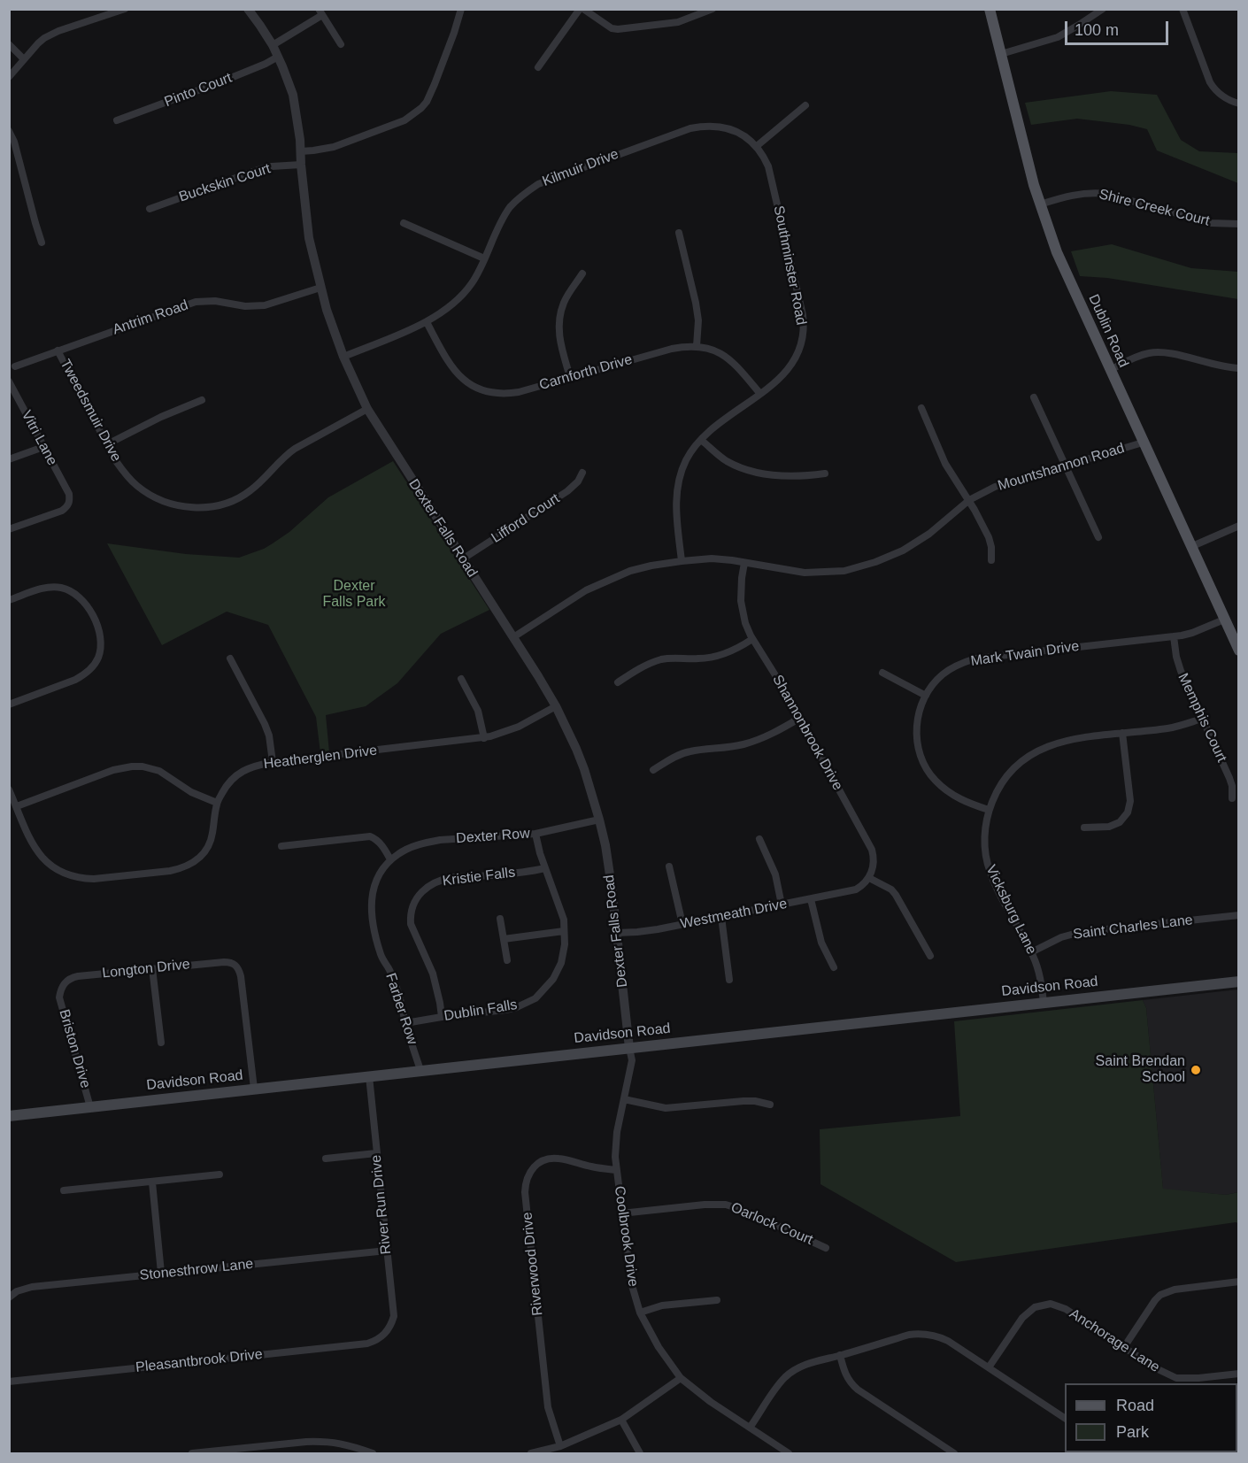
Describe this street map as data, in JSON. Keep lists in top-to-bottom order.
{
  "streets": {
    "main road": ["Dublin Road", "Davidson Road"],
    "street": [
      "Pinto Court",
      "Kilmuir Drive",
      "Buckskin Court",
      "Shire Creek Court",
      "Southminster Road",
      "Antrim Road",
      "Carnforth Drive",
      "Tweedsmuir Drive",
      "Vitri Lane",
      "Mountshannon Road",
      "Lifford Court",
      "Dexter Falls Road",
      "Mark Twain Drive",
      "Memphis Court",
      "Shannonbrook Drive",
      "Heatherglen Drive",
      "Dexter Row",
      "Kristie Falls",
      "Vicksburg Lane",
      "Westmeath Drive",
      "Saint Charles Lane",
      "Longton Drive",
      "Farber Row",
      "Dublin Falls",
      "Briston Drive",
      "River Run Drive",
      "Oarlock Court",
      "Coolbrook Drive",
      "Riverwood Drive",
      "Stonesthrow Lane",
      "Anchorage Lane",
      "Pleasantbrook Drive"
    ]
  },
  "crossings": [
    ["Pinto Court", "Dexter Falls Road"],
    ["Kilmuir Drive", "Southminster Road"],
    ["Kilmuir Drive", "Carnforth Drive"],
    ["Kilmuir Drive", "Dexter Falls Road"],
    ["Buckskin Court", "Dexter Falls Road"],
    ["Shire Creek Court", "Dublin Road"],
    ["Southminster Road", "Carnforth Drive"],
    ["Southminster Road", "Mountshannon Road"],
    ["Antrim Road", "Tweedsmuir Drive"],
    ["Antrim Road", "Dexter Falls Road"],
    ["Dublin Road", "Mountshannon Road"],
    ["Dublin Road", "Mark Twain Drive"],
    ["Tweedsmuir Drive", "Dexter Falls Road"],
    ["Mountshannon Road", "Dexter Falls Road"],
    ["Mountshannon Road", "Shannonbrook Drive"],
    ["Lifford Court", "Dexter Falls Road"],
    ["Dexter Falls Road", "Heatherglen Drive"],
    ["Dexter Falls Road", "Dexter Row"],
    ["Dexter Falls Road", "Westmeath Drive"],
    ["Dexter Falls Road", "Davidson Road"],
    ["Dexter Falls Road", "Coolbrook Drive"],
    ["Mark Twain Drive", "Memphis Court"],
    ["Mark Twain Drive", "Vicksburg Lane"],
    ["Memphis Court", "Vicksburg Lane"],
    ["Shannonbrook Drive", "Westmeath Drive"],
    ["Dexter Row", "Farber Row"],
    ["Dexter Row", "Dublin Falls"],
    ["Kristie Falls", "Dublin Falls"],
    ["Vicksburg Lane", "Saint Charles Lane"],
    ["Vicksburg Lane", "Davidson Road"],
    ["Longton Drive", "Davidson Road"],
    ["Longton Drive", "Briston Drive"],
    ["Davidson Road", "Farber Row"],
    ["Davidson Road", "Briston Drive"],
    ["Davidson Road", "River Run Drive"],
    ["Davidson Road", "Coolbrook Drive"],
    ["Farber Row", "Dublin Falls"],
    ["River Run Drive", "Stonesthrow Lane"],
    ["River Run Drive", "Pleasantbrook Drive"],
    ["Oarlock Court", "Coolbrook Drive"],
    ["Coolbrook Drive", "Riverwood Drive"]
  ],
  "parks": ["Dexter Falls Park"],
  "places": ["Saint Brendan School"],
  "legend": ["Road", "Park"],
  "scale_bar": "100 m"
}
